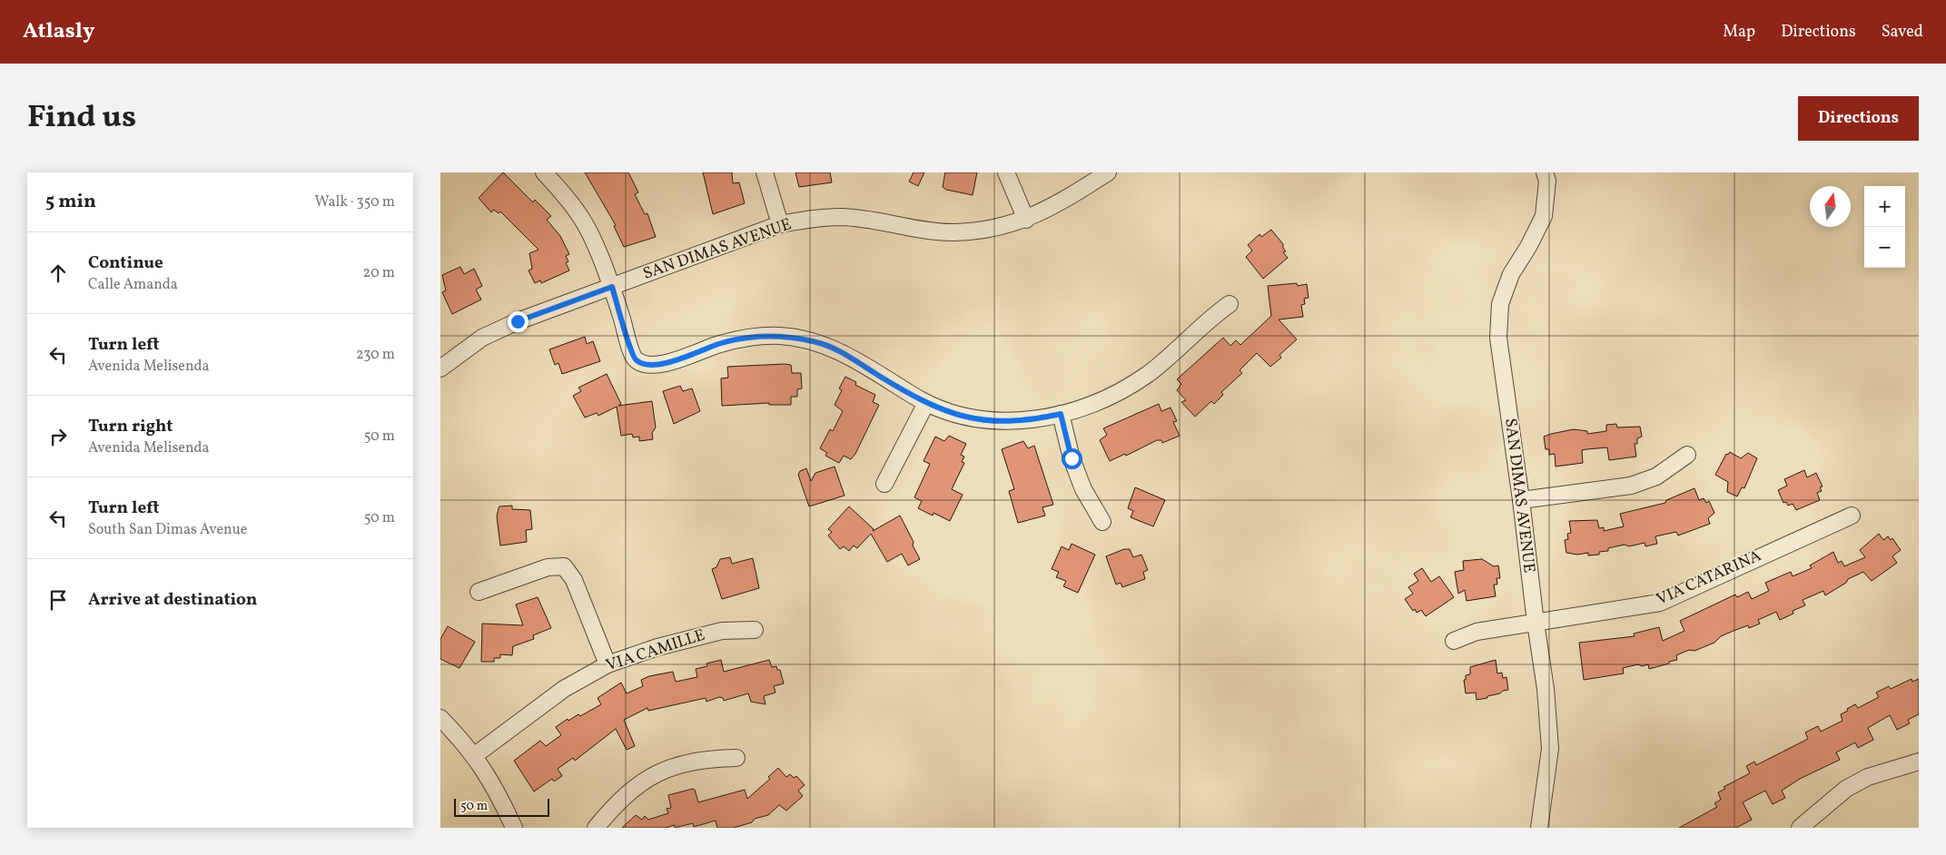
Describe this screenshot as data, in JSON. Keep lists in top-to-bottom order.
{
  "streets": {
    "street": ["SAN DIMAS AVENUE", "VIA CATARINA", "VIA CAMILLE"]
  },
  "crossings": [
    ["SAN DIMAS AVENUE", "VIA CATARINA"]
  ],
  "scale_bar": "50 m",
  "north": "top",
  "page": {
    "header": "Atlasly",
    "nav": ["Map", "Directions", "Saved"],
    "title": "Find us",
    "buttons": "Directions",
    "heading": ["5 min", "Walk · 350 m"],
    "map_buttons": ["+", "−"],
    "list": [
      ["Continue", "Calle Amanda", "20 m"],
      ["Turn left", "Avenida Melisenda", "230 m"],
      ["Turn right", "Avenida Melisenda", "50 m"],
      ["Turn left", "South San Dimas Avenue", "50 m"],
      "Arrive at destination"
    ],
    "scale": "50 m"
  }
}
